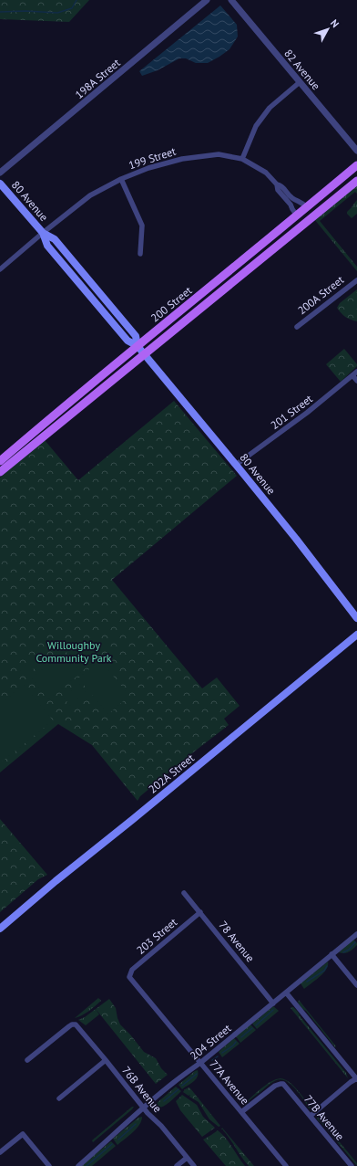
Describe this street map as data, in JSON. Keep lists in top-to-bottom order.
{
  "streets": {
    "main road": ["80 Avenue", "200 Street", "202A Street"],
    "street": [
      "82 Avenue",
      "198A Street",
      "199 Street",
      "200A Street",
      "201 Street",
      "203 Street",
      "78 Avenue",
      "204 Street",
      "77A Avenue",
      "76B Avenue",
      "77B Avenue"
    ]
  },
  "crossings": [
    ["199 Street", "80 Avenue"],
    ["80 Avenue", "200 Street"],
    ["80 Avenue", "201 Street"],
    ["203 Street", "78 Avenue"],
    ["203 Street", "77A Avenue"],
    ["78 Avenue", "204 Street"],
    ["204 Street", "77A Avenue"],
    ["204 Street", "76B Avenue"],
    ["77A Avenue", "77B Avenue"]
  ],
  "parks": ["Willoughby Community Park"],
  "north": "top right"
}
